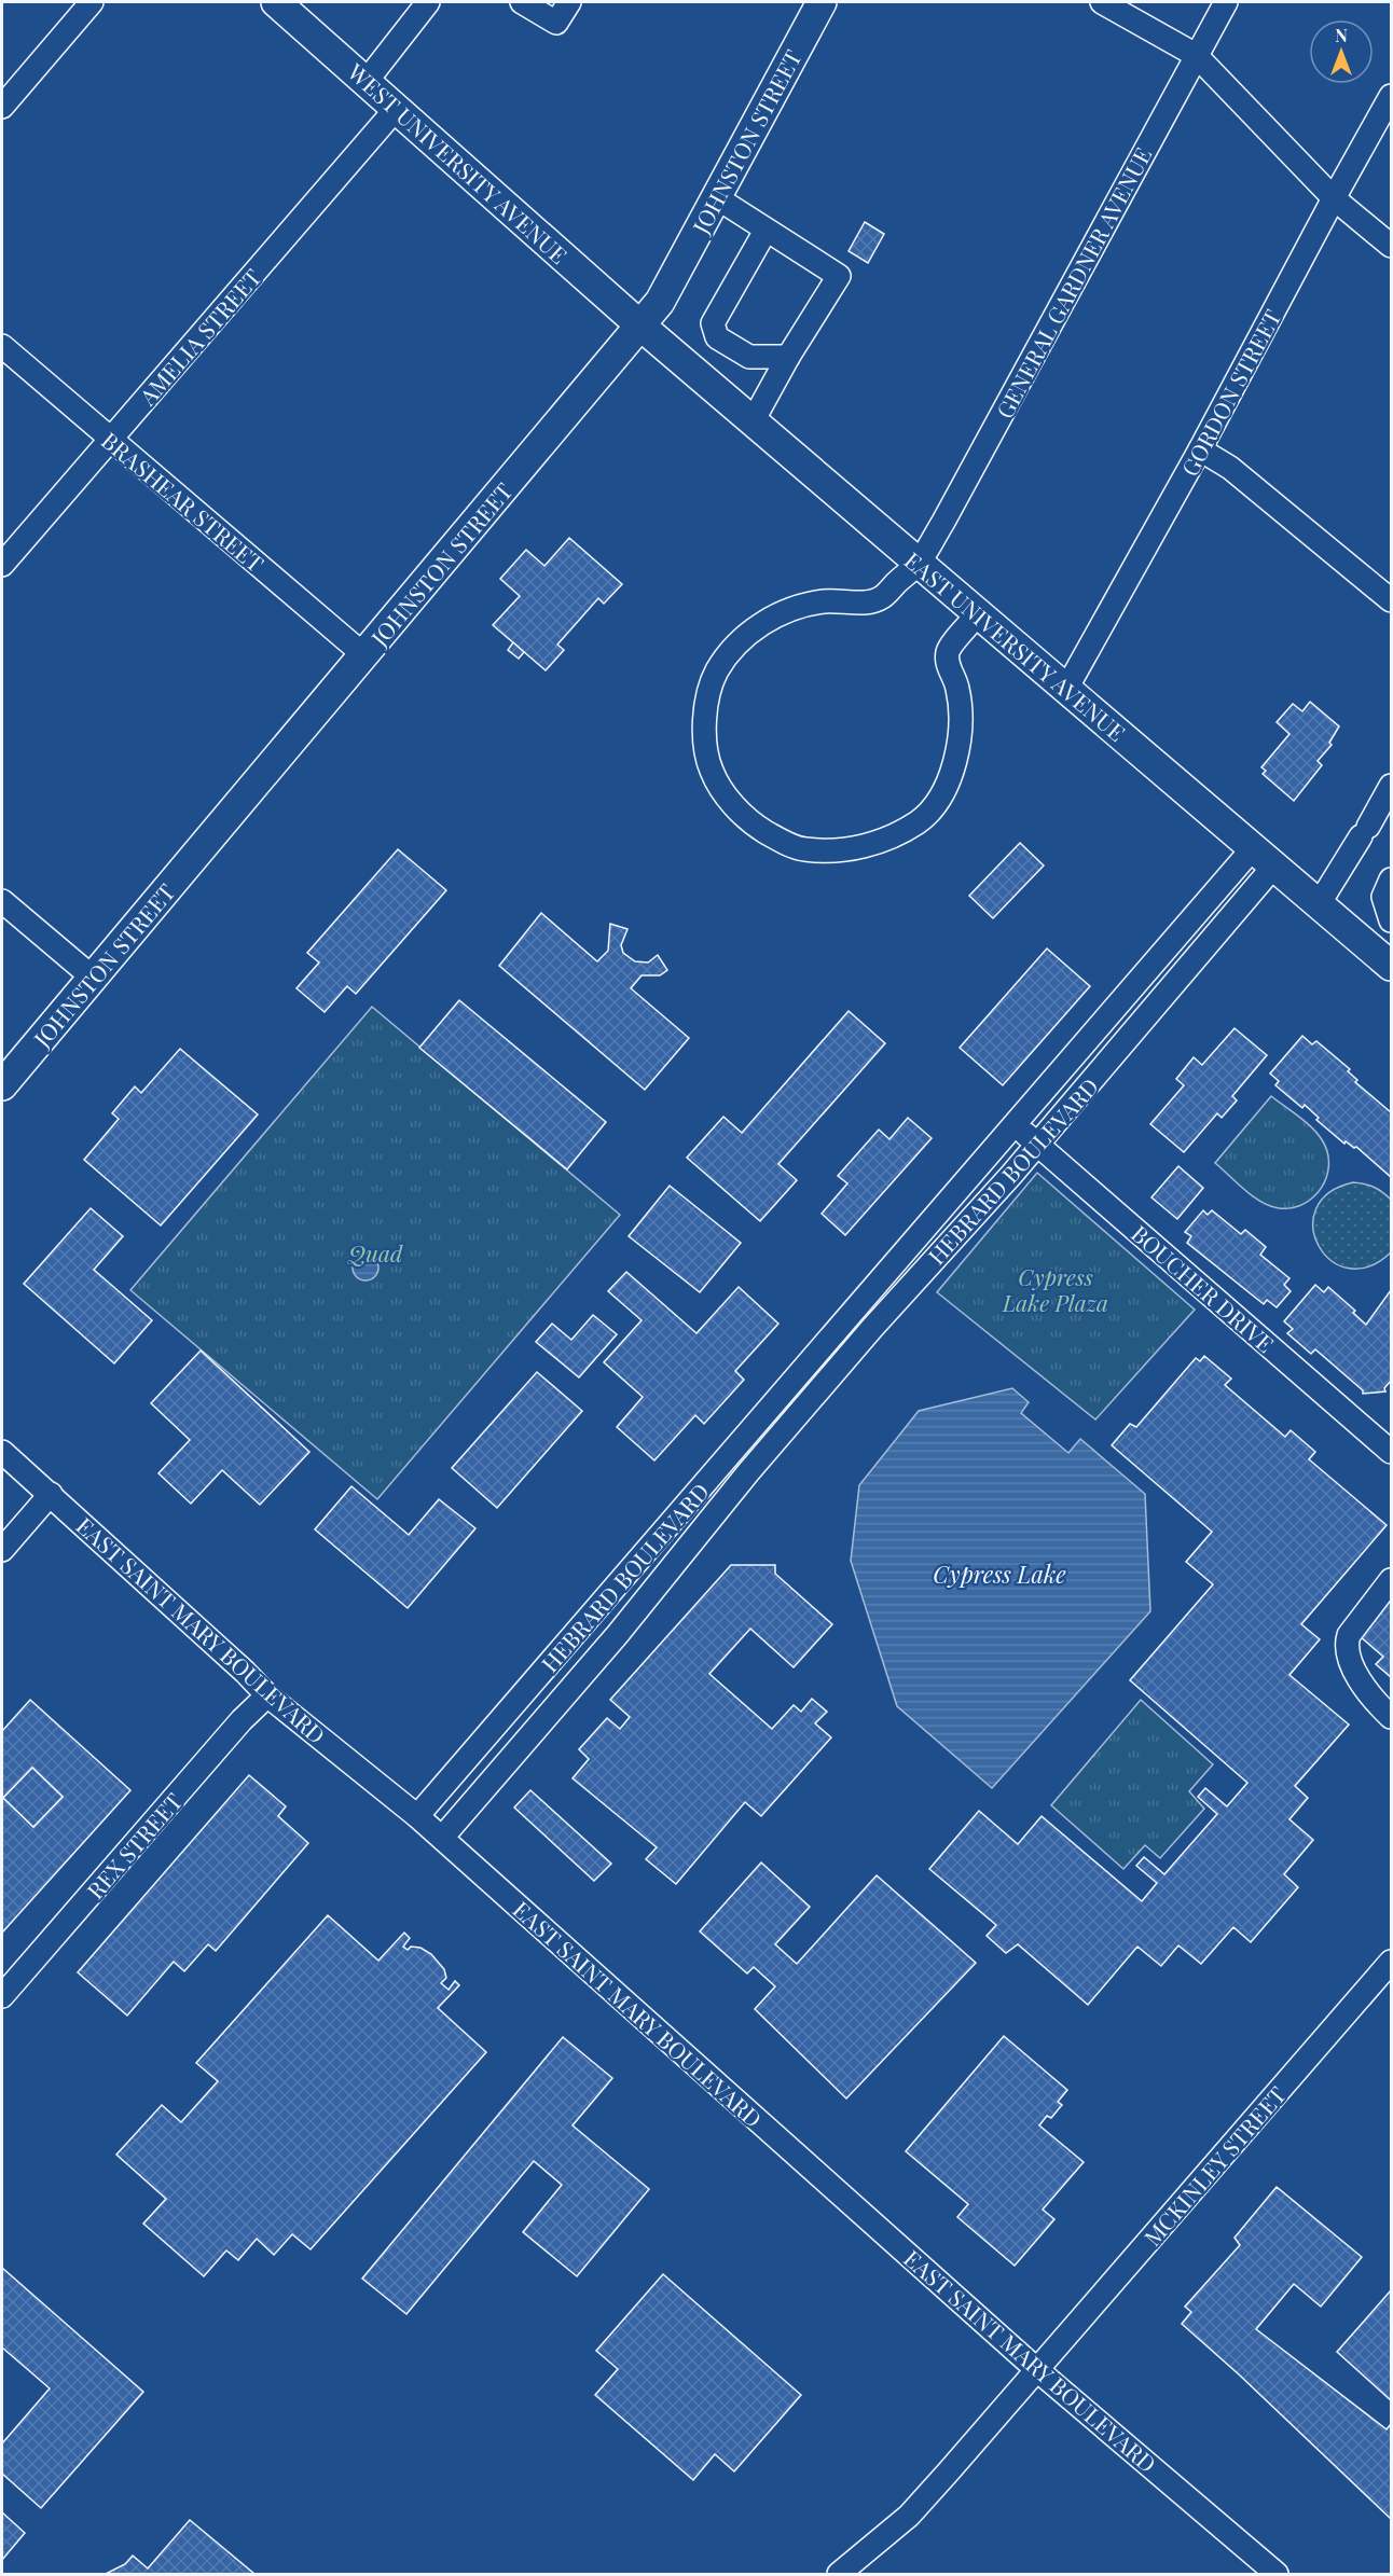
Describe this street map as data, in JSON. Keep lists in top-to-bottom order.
{
  "streets": {
    "main road": ["JOHNSTON STREET", "WEST UNIVERSITY AVENUE", "EAST UNIVERSITY AVENUE"],
    "street": [
      "GENERAL GARDNER AVENUE",
      "AMELIA STREET",
      "GORDON STREET",
      "BRASHEAR STREET",
      "HEBRARD BOULEVARD",
      "BOUCHER DRIVE",
      "EAST SAINT MARY BOULEVARD",
      "REX STREET",
      "MCKINLEY STREET"
    ]
  },
  "crossings": [
    ["JOHNSTON STREET", "WEST UNIVERSITY AVENUE"],
    ["JOHNSTON STREET", "BRASHEAR STREET"],
    ["JOHNSTON STREET", "EAST UNIVERSITY AVENUE"],
    ["WEST UNIVERSITY AVENUE", "AMELIA STREET"],
    ["WEST UNIVERSITY AVENUE", "EAST UNIVERSITY AVENUE"],
    ["GENERAL GARDNER AVENUE", "EAST UNIVERSITY AVENUE"],
    ["AMELIA STREET", "BRASHEAR STREET"],
    ["GORDON STREET", "EAST UNIVERSITY AVENUE"],
    ["EAST UNIVERSITY AVENUE", "HEBRARD BOULEVARD"],
    ["HEBRARD BOULEVARD", "BOUCHER DRIVE"],
    ["HEBRARD BOULEVARD", "EAST SAINT MARY BOULEVARD"],
    ["EAST SAINT MARY BOULEVARD", "REX STREET"],
    ["EAST SAINT MARY BOULEVARD", "MCKINLEY STREET"]
  ],
  "water": ["Cypress Lake"],
  "parks": ["Quad", "Cypress Lake Plaza"],
  "north": "top"
}
